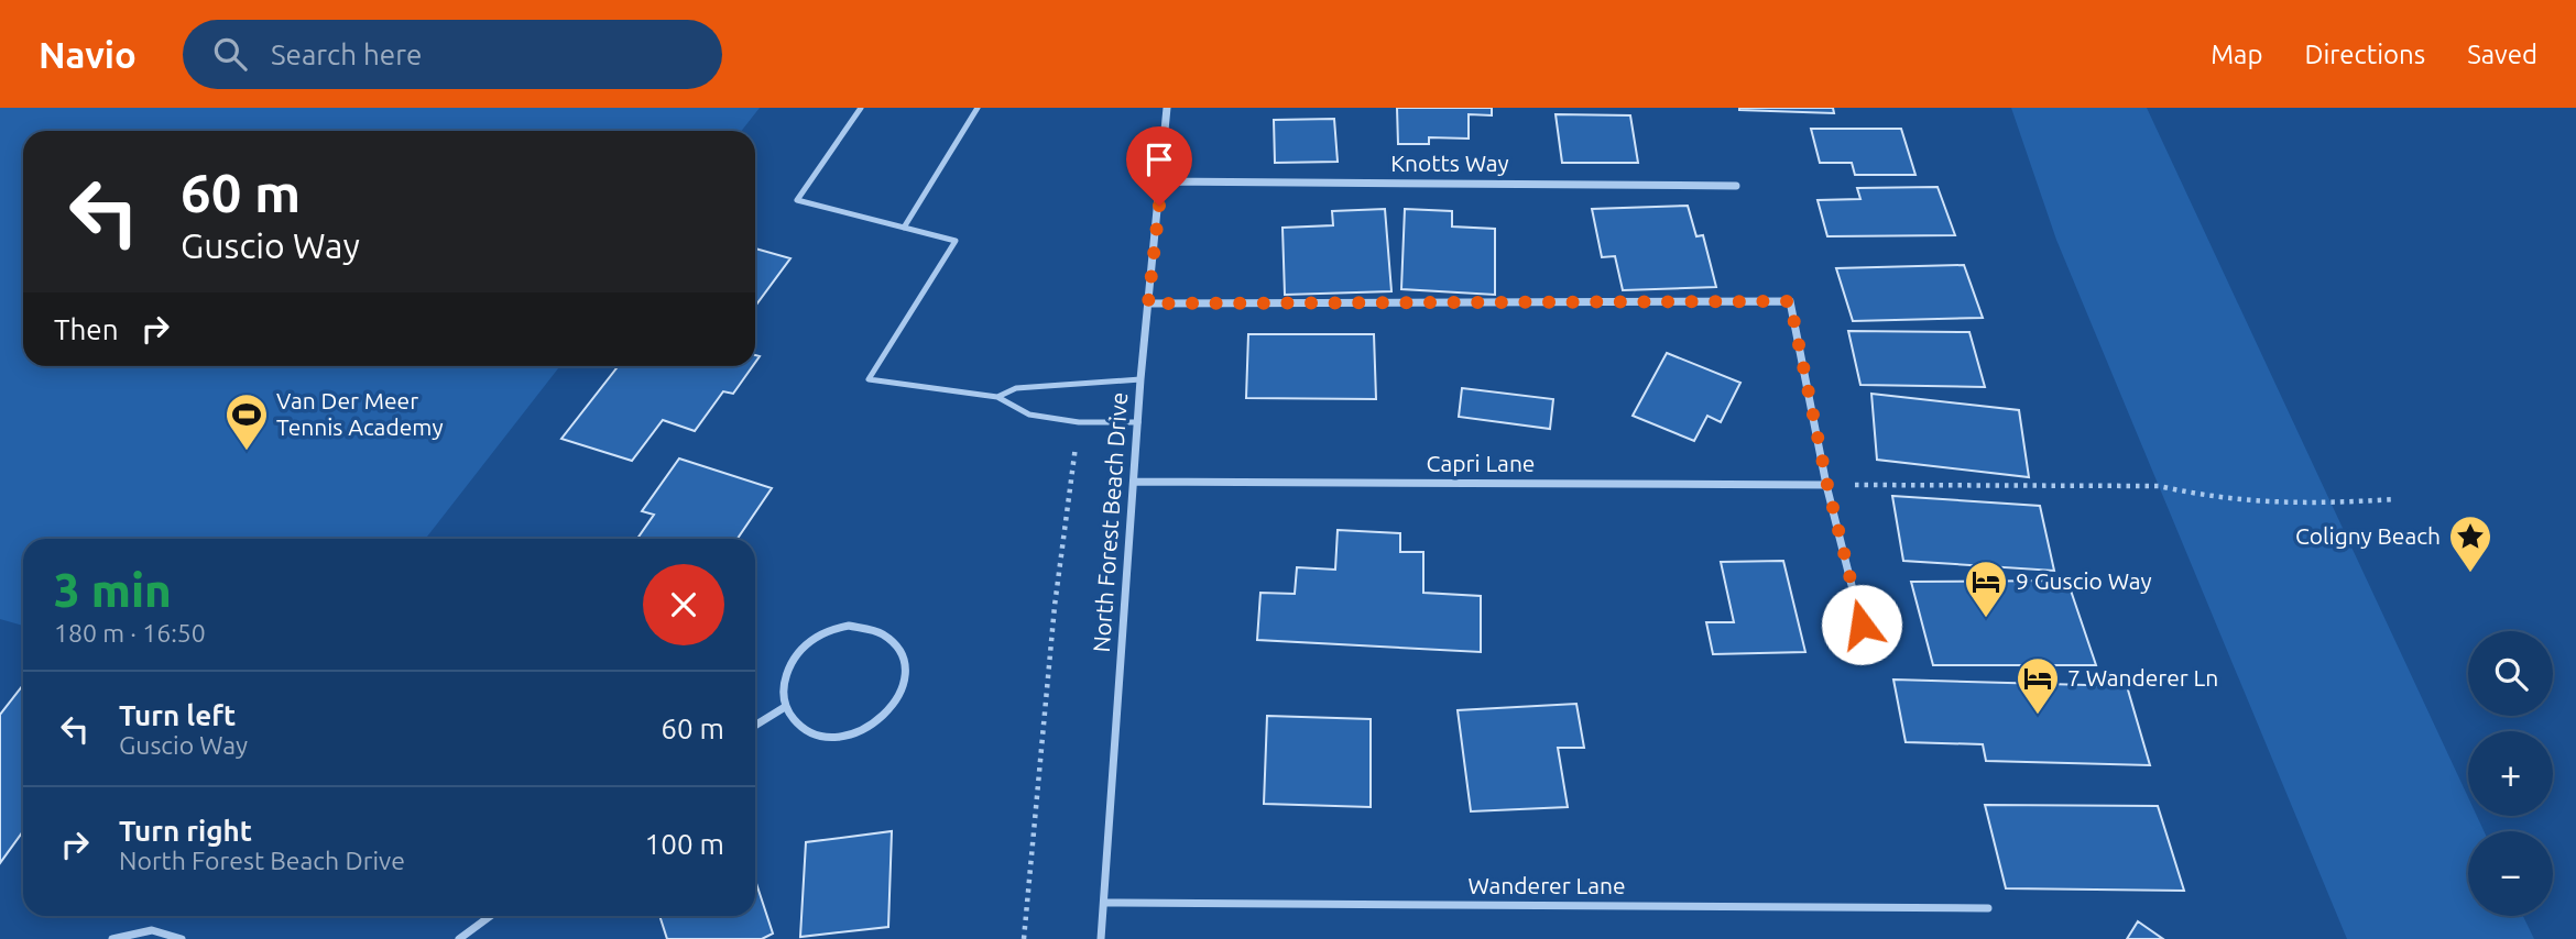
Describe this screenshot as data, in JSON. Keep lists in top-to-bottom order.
{
  "streets": {
    "street": [
      "Knotts Way",
      "Capri Lane",
      "North Forest Beach Drive",
      "Wanderer Lane"
    ]
  },
  "crossings": [
    ["Knotts Way", "North Forest Beach Drive"],
    ["Capri Lane", "North Forest Beach Drive"],
    ["North Forest Beach Drive", "Wanderer Lane"]
  ],
  "places": {
    "sports": ["Van Der Meer Tennis Academy"],
    "place": ["Coligny Beach"],
    "hotel": ["9 Guscio Way", "7 Wanderer Ln"]
  },
  "page": {
    "header": "Navio",
    "search": "Search here",
    "nav": ["Map", "Directions", "Saved"],
    "turn": ["60 m", "Guscio Way"],
    "then": "Then",
    "heading": ["3 min", "180 m · 16:50"],
    "map_buttons": ["+", "−"],
    "list": [
      {
        "name": "Turn left",
        "note": "Guscio Way",
        "value": "60 m"
      },
      {
        "name": "Turn right",
        "note": "North Forest Beach Drive",
        "value": "100 m"
      }
    ]
  }
}
